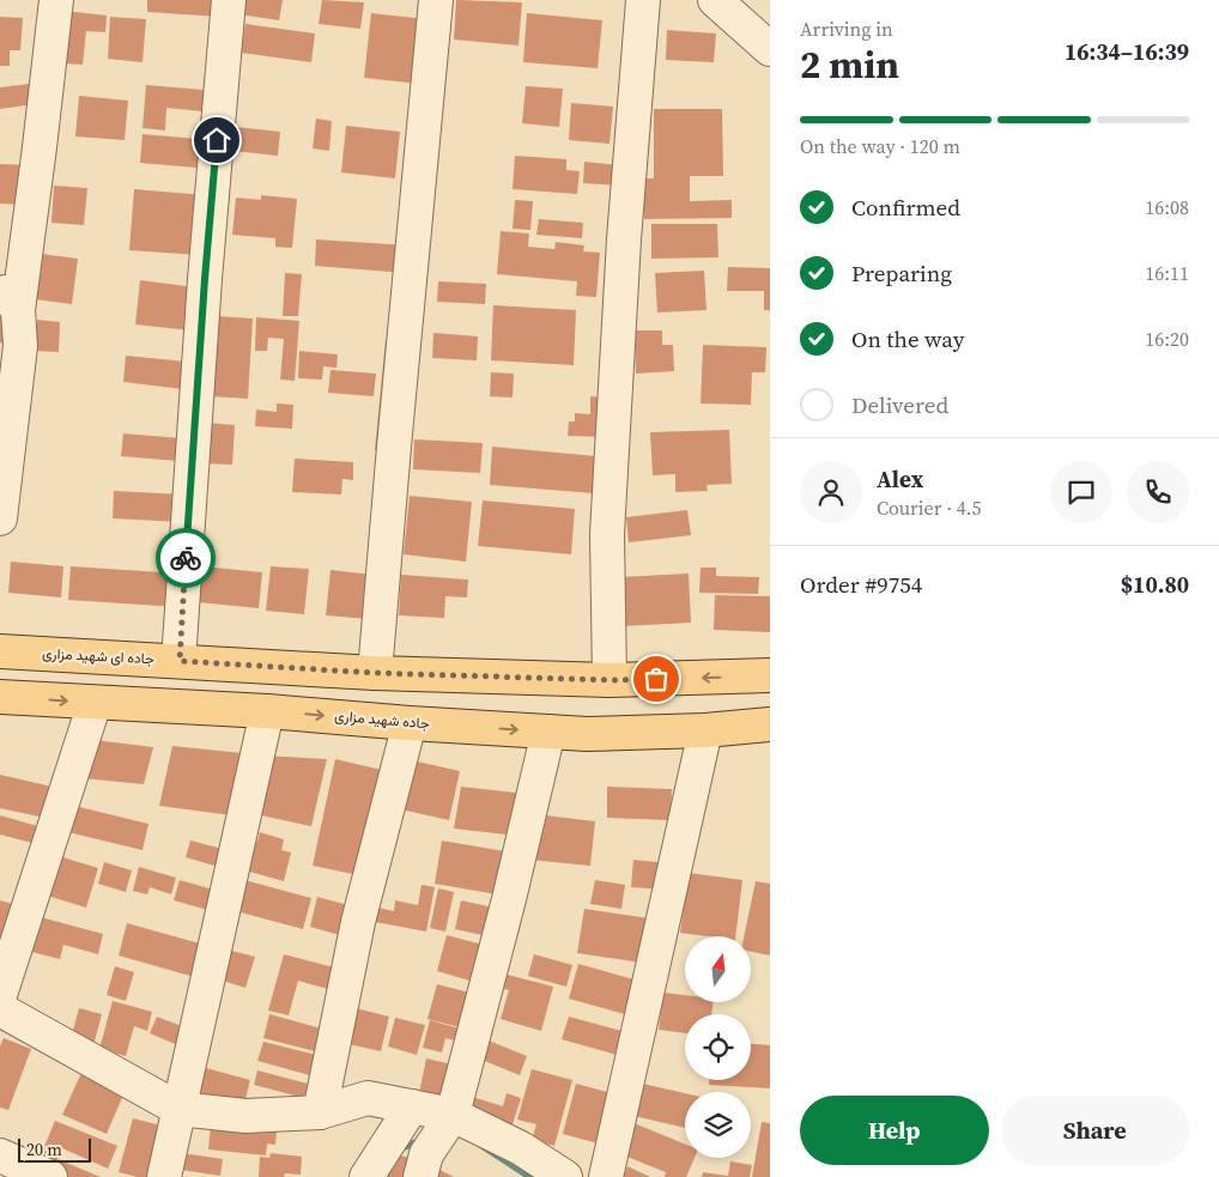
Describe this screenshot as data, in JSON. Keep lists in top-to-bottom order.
{
  "streets": {
    "main road": ["جاده ای شهید مزاری", "جاده شهید مزاری"]
  },
  "one_way": ["جاده شهید مزاری"],
  "scale_bar": "20 m",
  "north": "top",
  "page": {
    "heading": ["2 min", "Arriving in", "16:34–16:39"],
    "panel": [
      "Alex",
      "Courier · 4.5",
      "Order #9754",
      "$10.80"
    ],
    "bar": "On the way · 120 m",
    "list": [
      ["Confirmed", "16:08"],
      ["Preparing", "16:11"],
      ["On the way", "16:20"],
      "Delivered"
    ],
    "buttons": ["Help", "Share"],
    "scale": "20 m"
  }
}
